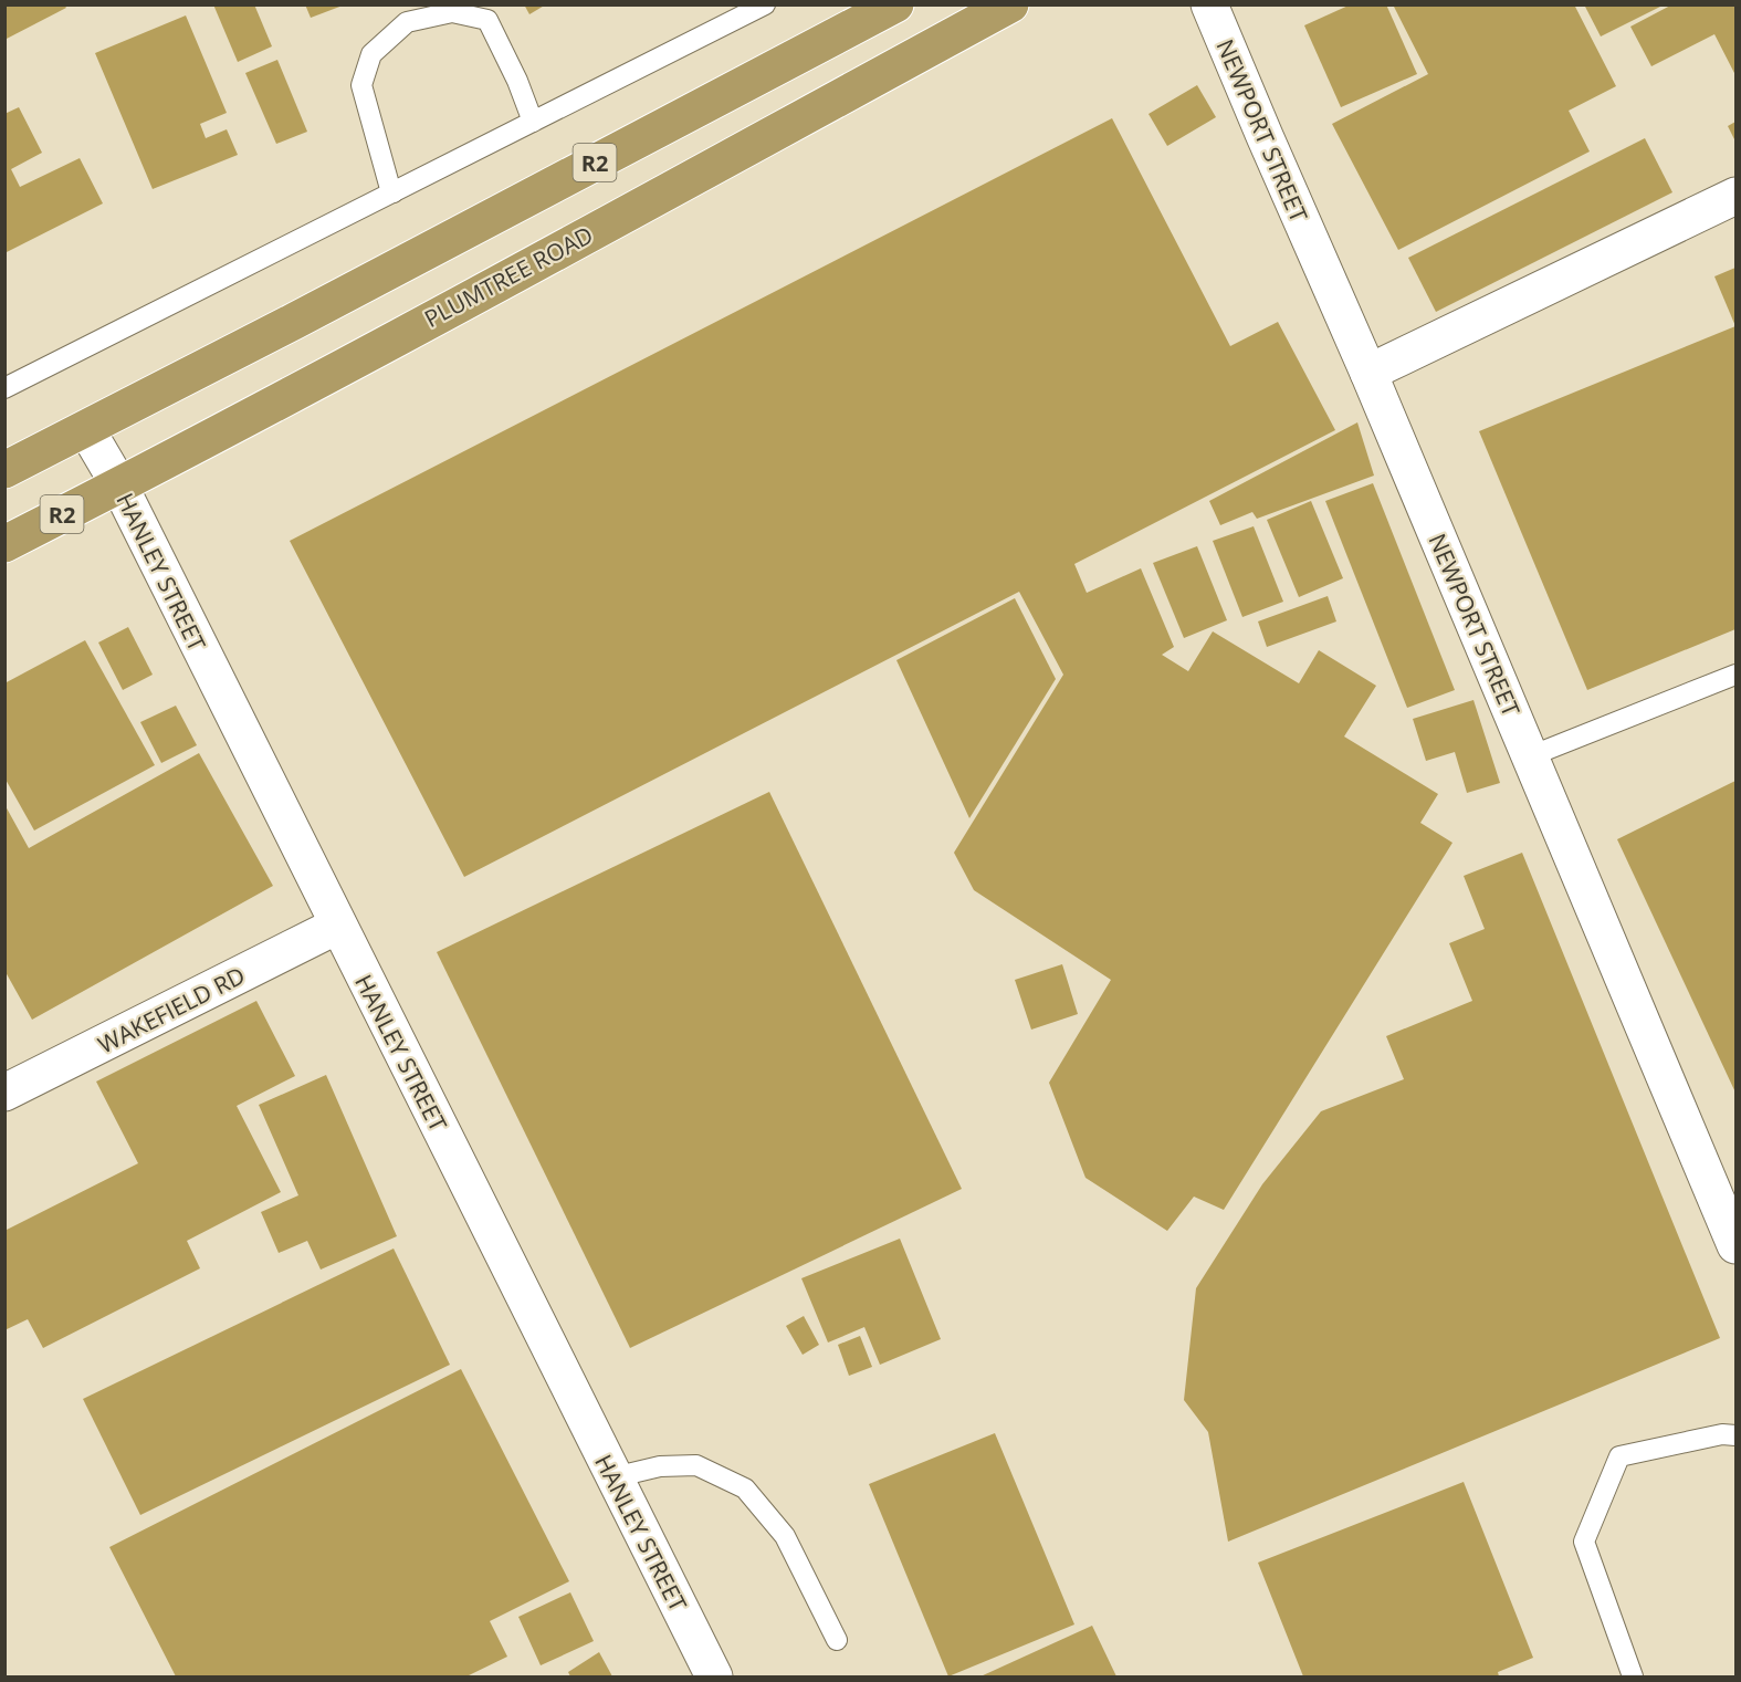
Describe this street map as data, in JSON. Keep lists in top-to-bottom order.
{
  "streets": {
    "highway": ["R2", "PLUMTREE ROAD"],
    "street": ["NEWPORT STREET", "HANLEY STREET", "WAKEFIELD RD"]
  },
  "crossings": [
    ["R2", "HANLEY STREET"],
    ["PLUMTREE ROAD", "HANLEY STREET"],
    ["HANLEY STREET", "WAKEFIELD RD"]
  ]
}
